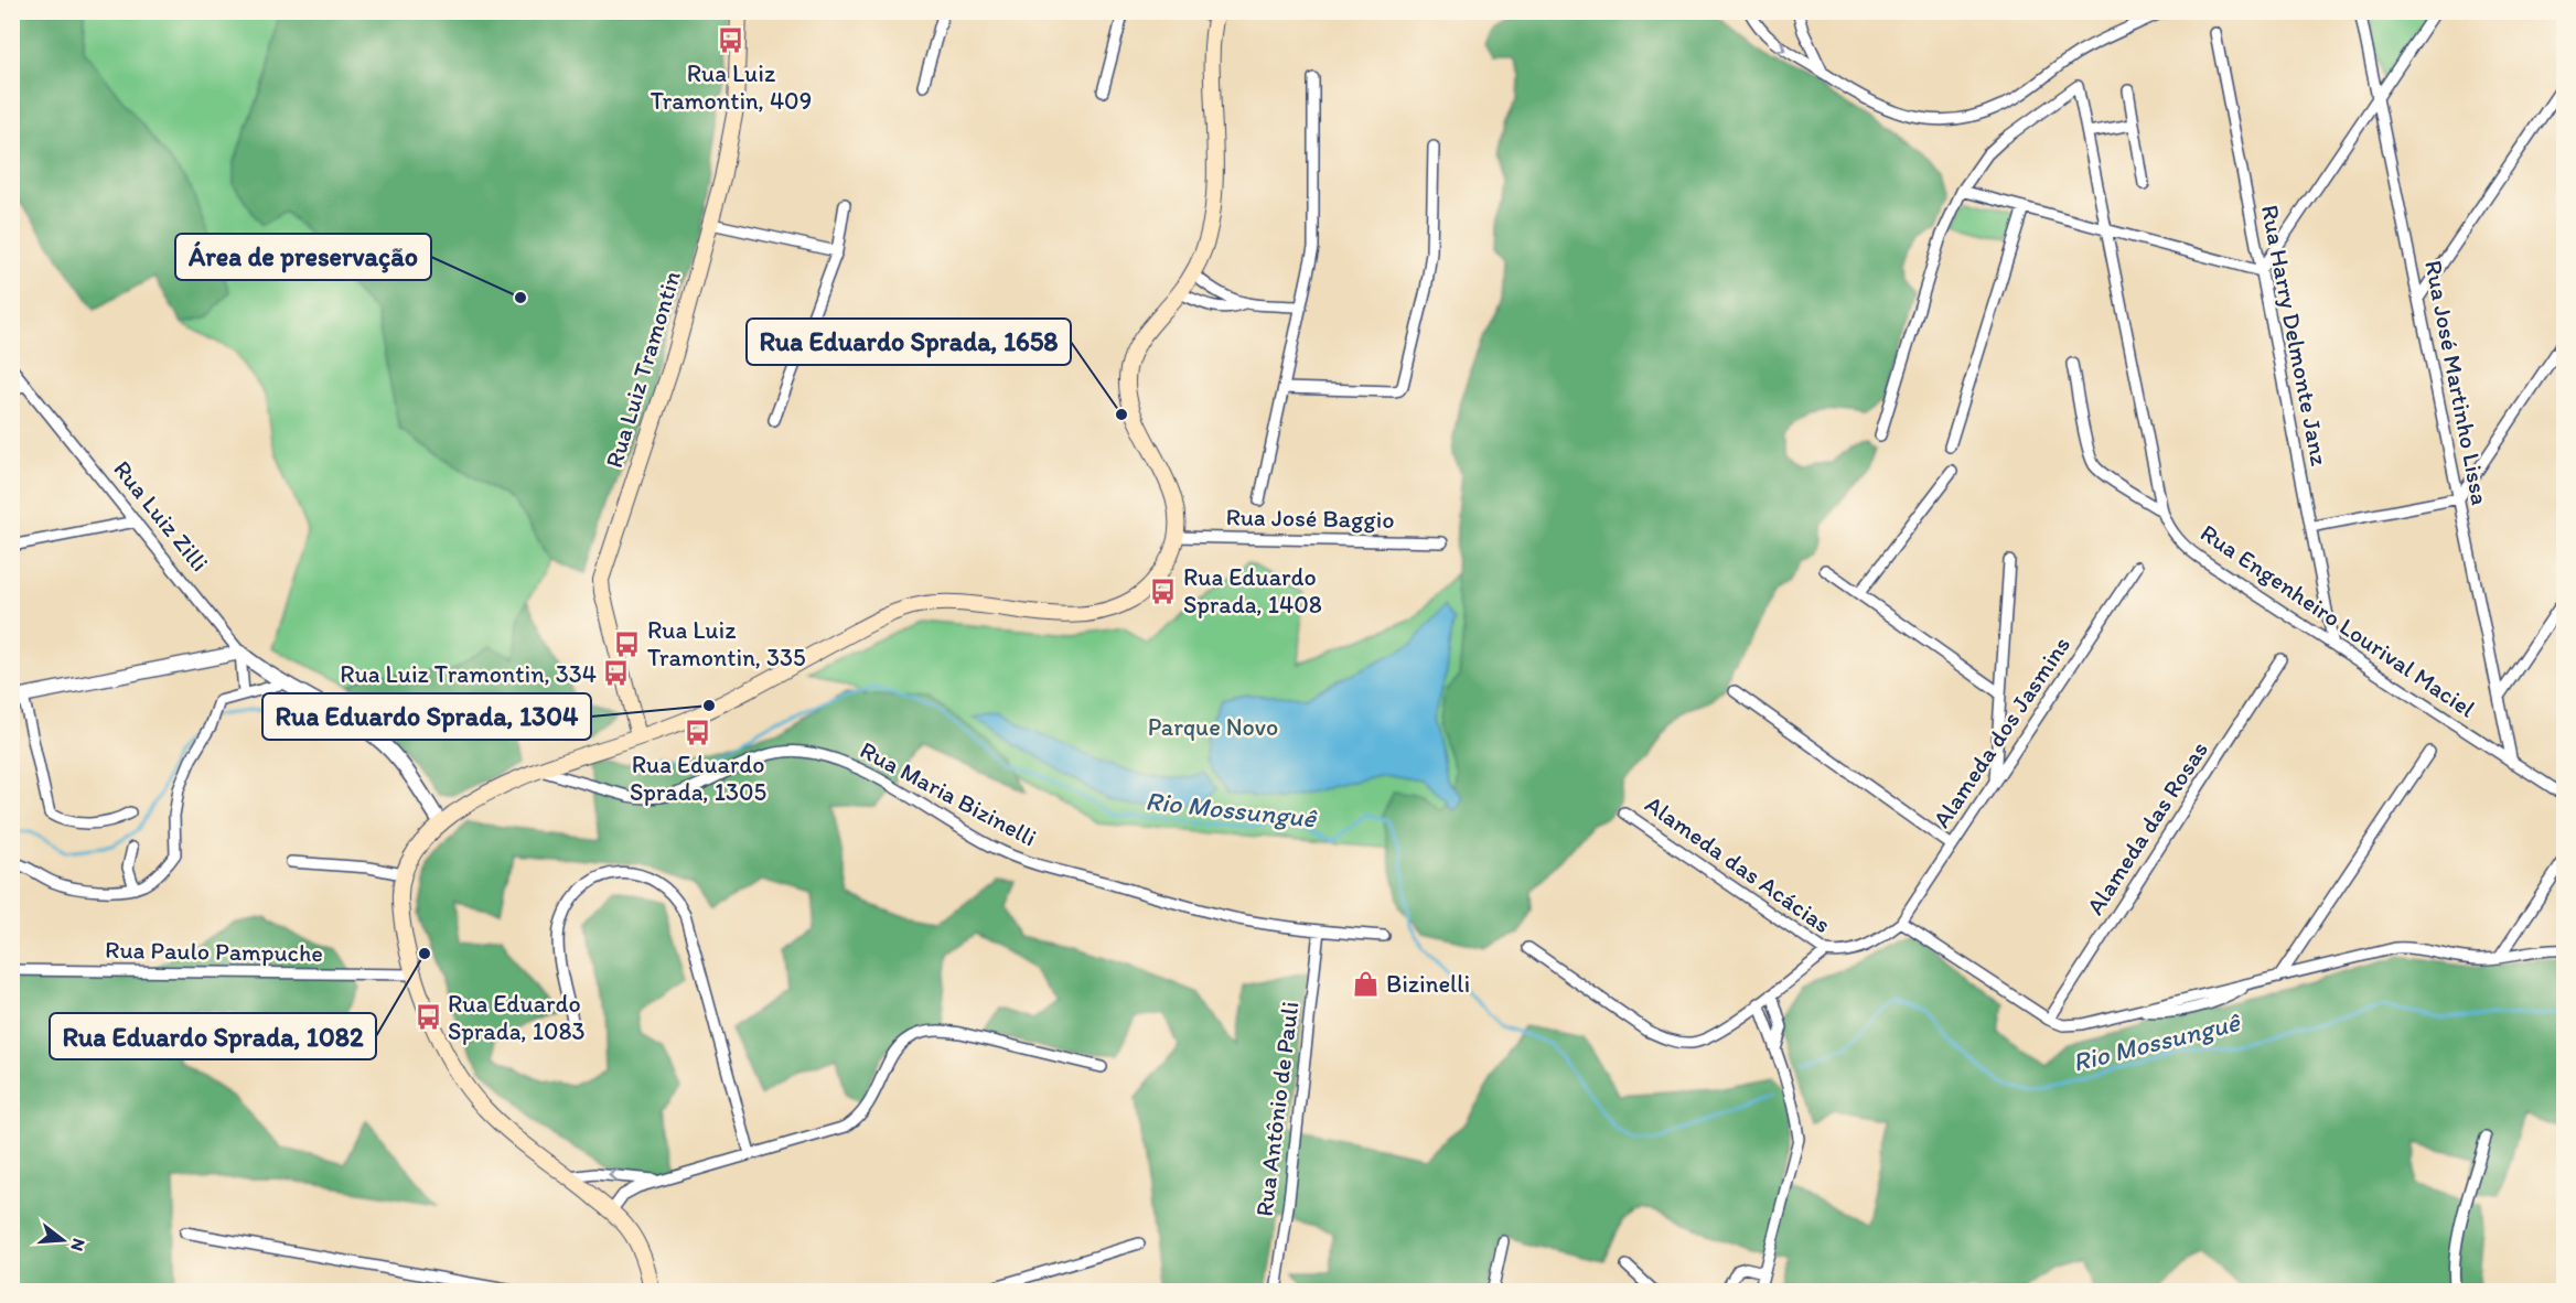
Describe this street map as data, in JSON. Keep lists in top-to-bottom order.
{
  "streets": {
    "main road": ["Rua Luiz Tramontin"],
    "street": [
      "Rua Harry Delmonte Janz",
      "Rua José Martinho Lissa",
      "Rua Luiz Zilli",
      "Rua José Baggio",
      "Rua Engenheiro Lourival Maciel",
      "Alameda dos Jasmins",
      "Rua Maria Bizinelli",
      "Alameda das Rosas",
      "Alameda das Acácias",
      "Rua Paulo Pampuche",
      "Rua Antônio de Pauli"
    ]
  },
  "crossings": [
    ["Rua Harry Delmonte Janz", "Rua Engenheiro Lourival Maciel"],
    ["Rua José Martinho Lissa", "Rua Engenheiro Lourival Maciel"],
    ["Rua Maria Bizinelli", "Rua Antônio de Pauli"]
  ],
  "water": ["Rio Mossunguê"],
  "parks": ["Parque Novo"],
  "places": {
    "bus stop": [
      "Rua Luiz Tramontin, 409",
      "Rua Eduardo Sprada, 1408",
      "Rua Luiz Tramontin, 335",
      "Rua Luiz Tramontin, 334",
      "Rua Eduardo Sprada, 1305",
      "Rua Eduardo Sprada, 1083"
    ],
    "other": [
      "Área de preservação",
      "Rua Eduardo Sprada, 1658",
      "Rua Eduardo Sprada, 1304",
      "Rua Eduardo Sprada, 1082"
    ],
    "shop": ["Bizinelli"]
  },
  "north": "right"
}
